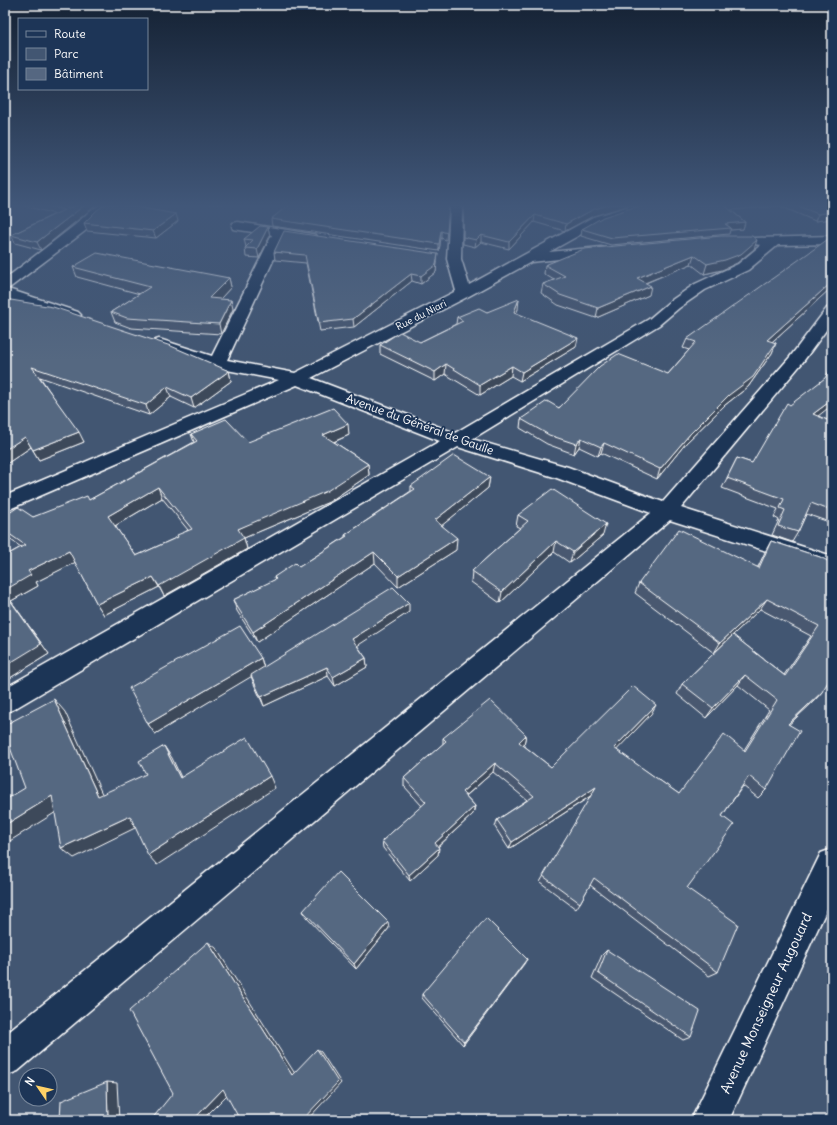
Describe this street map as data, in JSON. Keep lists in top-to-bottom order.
{
  "streets": {
    "street": ["Rue du Niari", "Avenue du Général de Gaulle", "Avenue Monseigneur Augouard"]
  },
  "crossings": [
    ["Rue du Niari", "Avenue du Général de Gaulle"]
  ],
  "legend": ["Route", "Parc", "Bâtiment"],
  "north": "top left"
}
